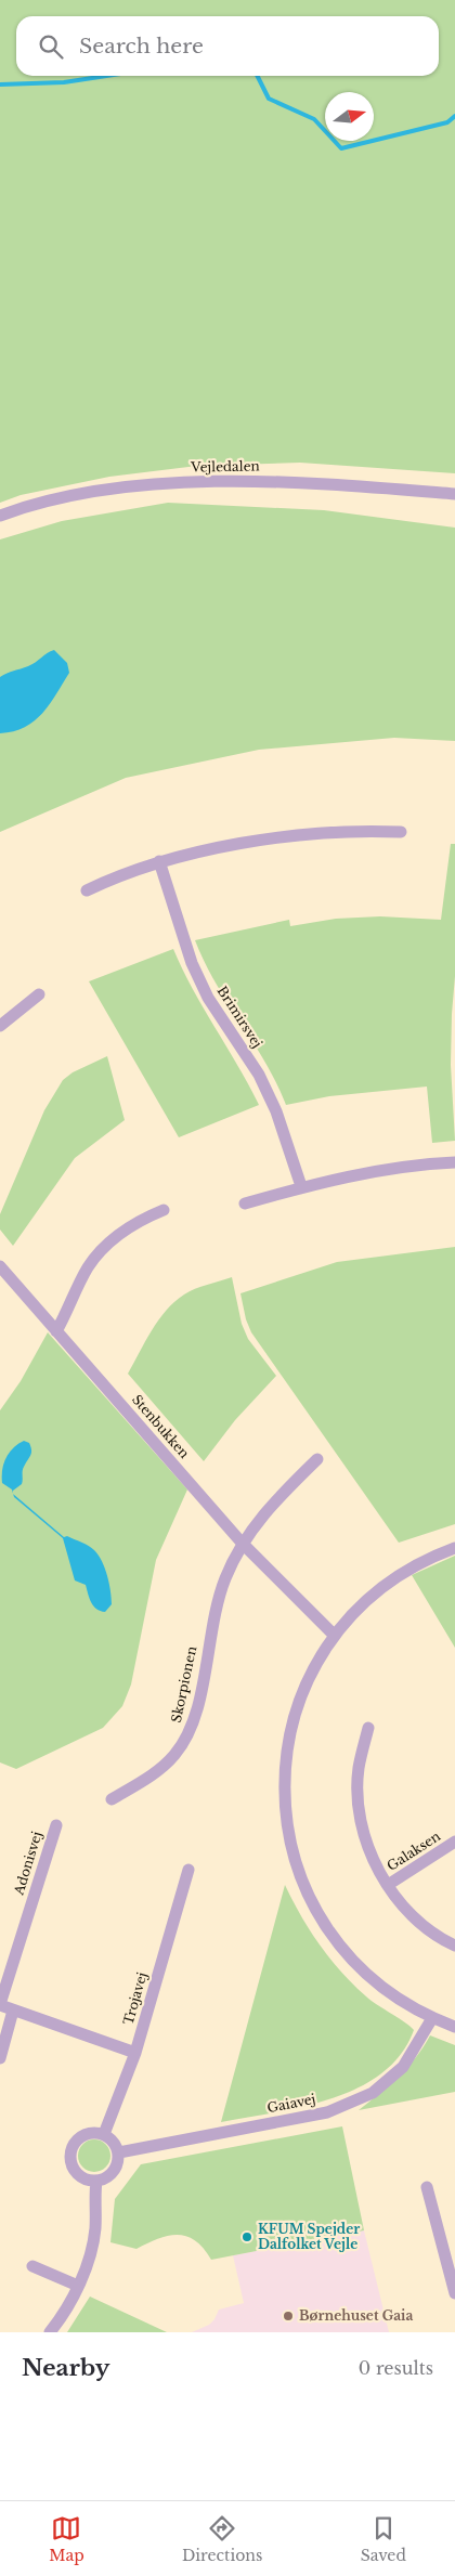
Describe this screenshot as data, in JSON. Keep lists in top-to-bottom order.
{
  "streets": {
    "street": [
      "Vejledalen",
      "Brimirsvej",
      "Stenbukken",
      "Skorpionen",
      "Galaksen",
      "Adonisvej",
      "Trojavej",
      "Gaiavej"
    ]
  },
  "crossings": [
    ["Stenbukken", "Skorpionen"],
    ["Adonisvej", "Trojavej"],
    ["Trojavej", "Gaiavej"]
  ],
  "places": ["KFUM Spejder Dalfolket Vejle", "Børnehuset Gaia"],
  "north": "right",
  "page": {
    "search": "Search here",
    "heading": ["Nearby", "0 results"],
    "nav": ["Map", "Directions", "Saved"]
  }
}
